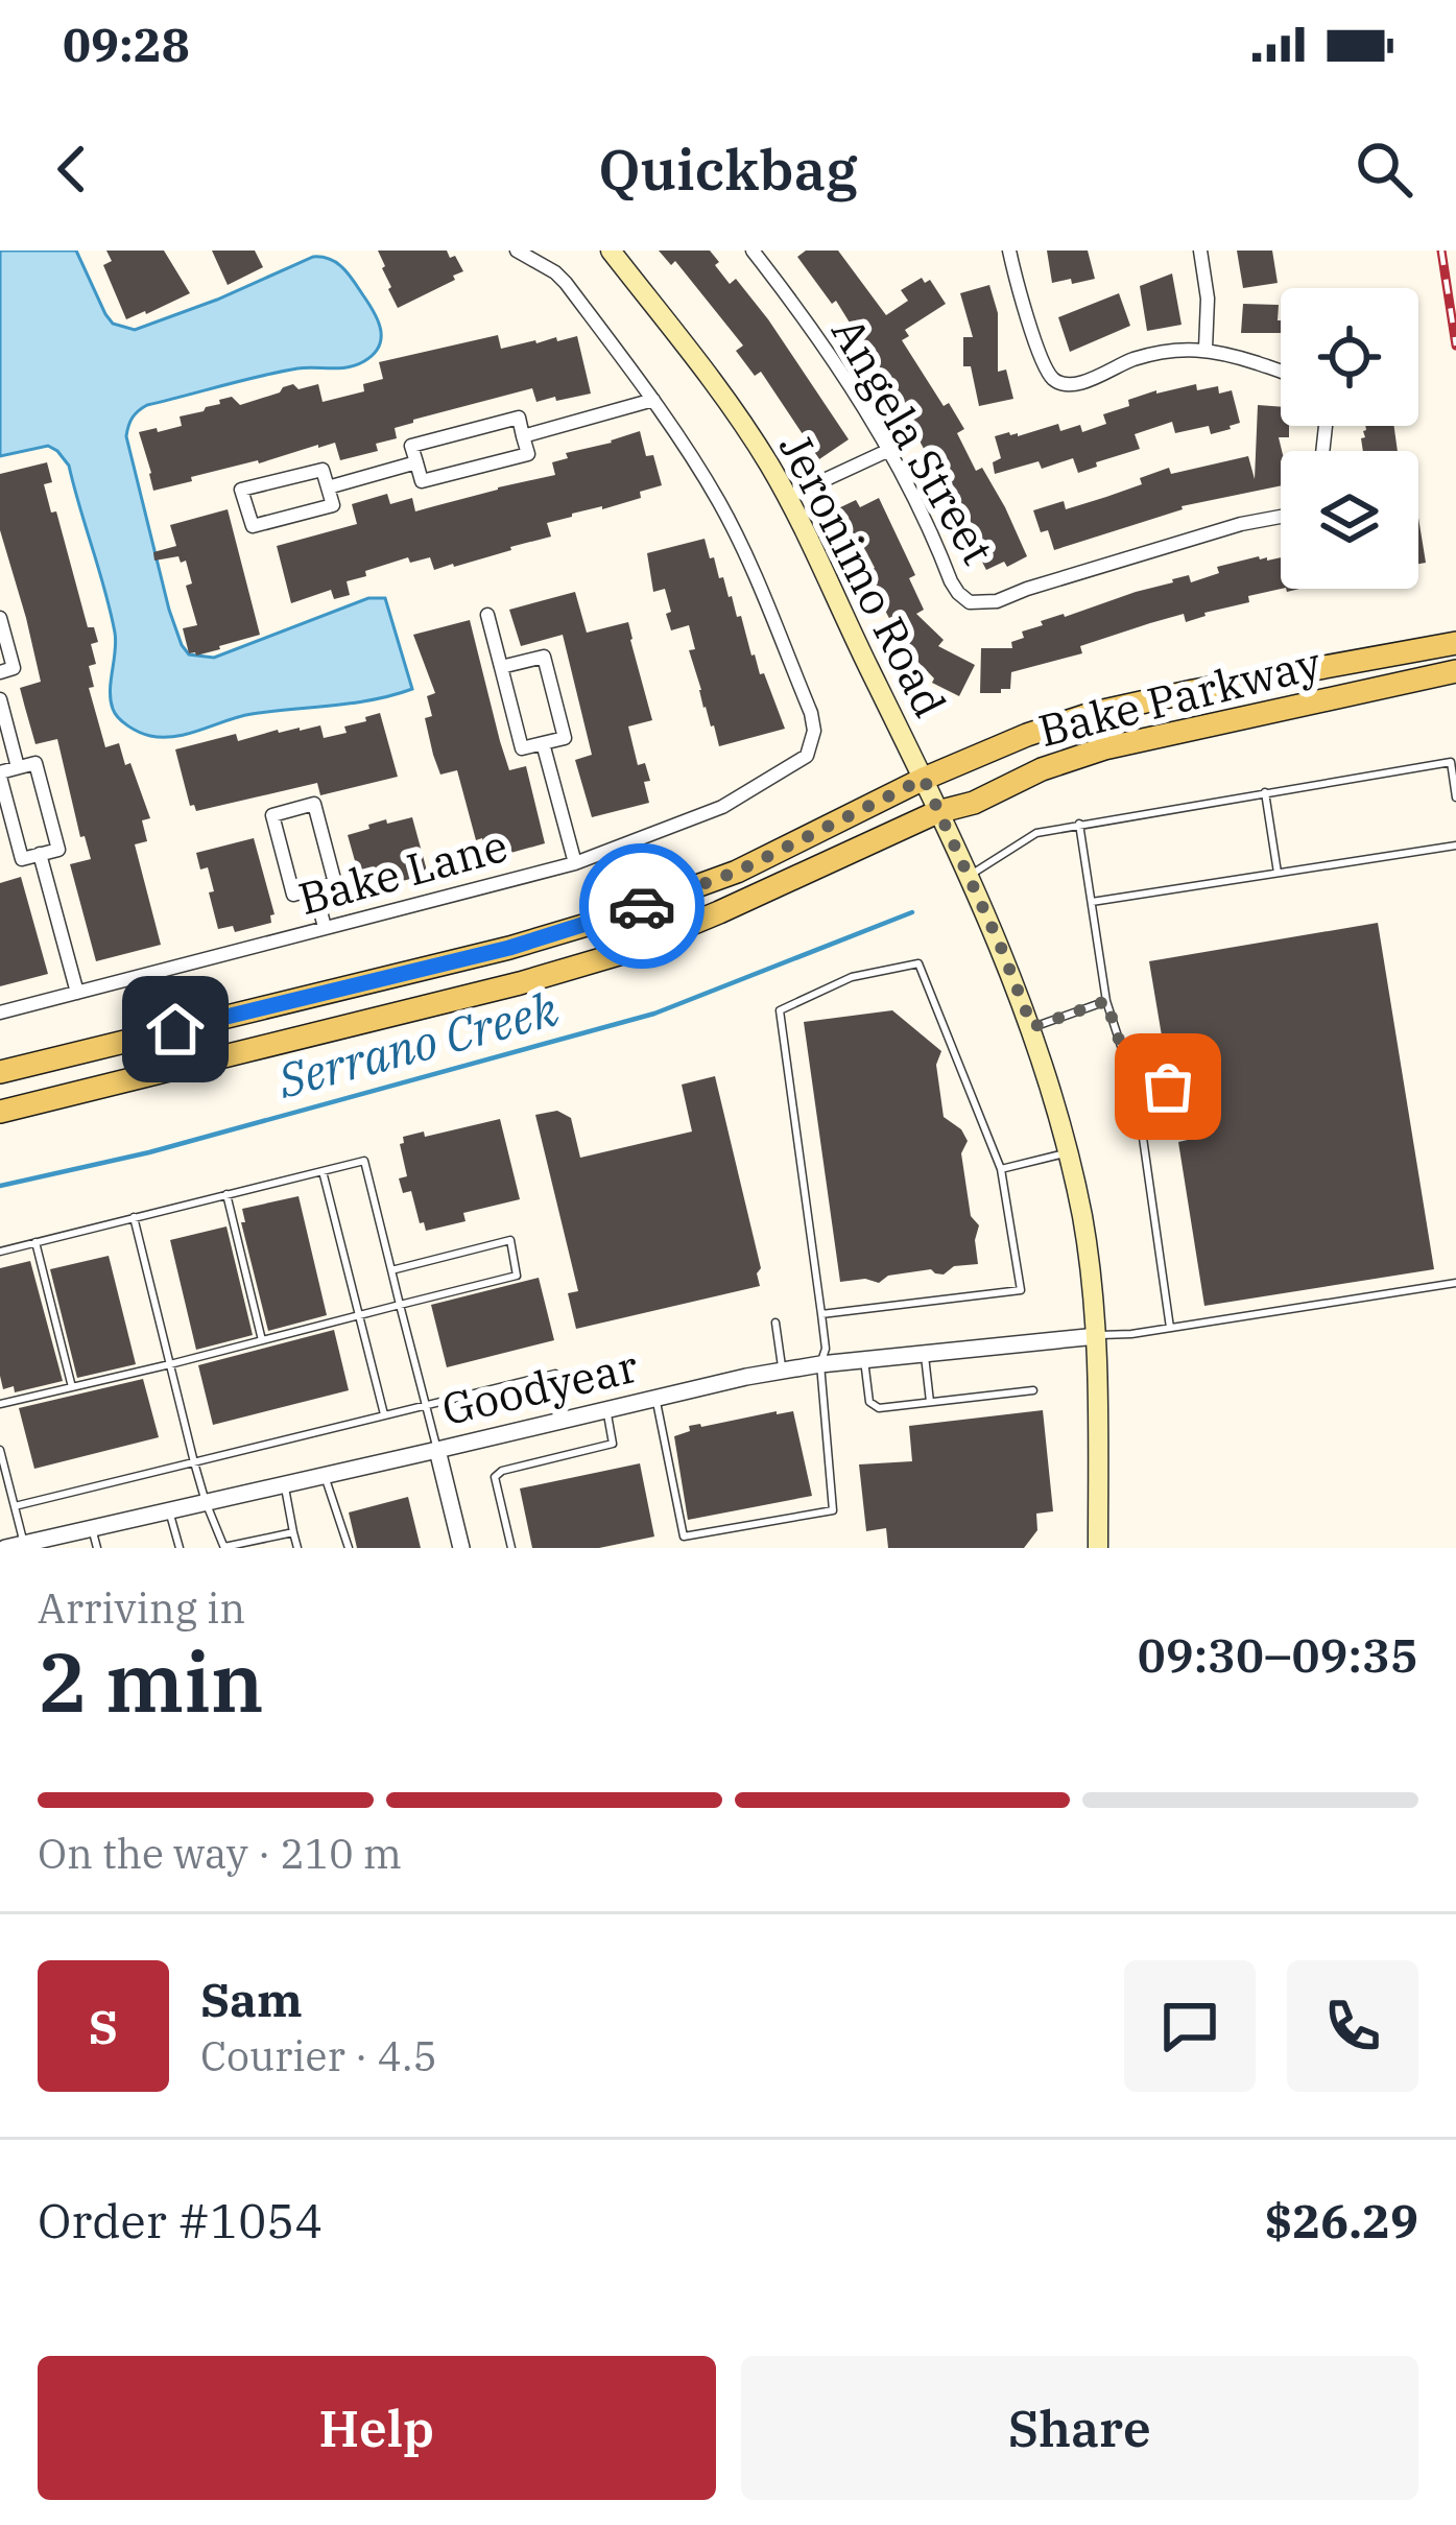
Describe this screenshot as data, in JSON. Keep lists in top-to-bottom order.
{
  "streets": {
    "main road": ["Jeronimo Road", "Bake Parkway"],
    "street": ["Angela Street", "Bake Lane", "Goodyear"]
  },
  "crossings": [
    ["Jeronimo Road", "Bake Parkway"],
    ["Jeronimo Road", "Goodyear"]
  ],
  "water": ["Serrano Creek"],
  "page": {
    "status": "09:28",
    "header": "Quickbag",
    "heading": ["2 min", "Arriving in", "09:30–09:35"],
    "panel": [
      "Sam",
      "Courier · 4.5",
      "Order #1054",
      "$26.29"
    ],
    "bar": "On the way · 210 m",
    "round": "S",
    "buttons": ["Help", "Share"]
  }
}
